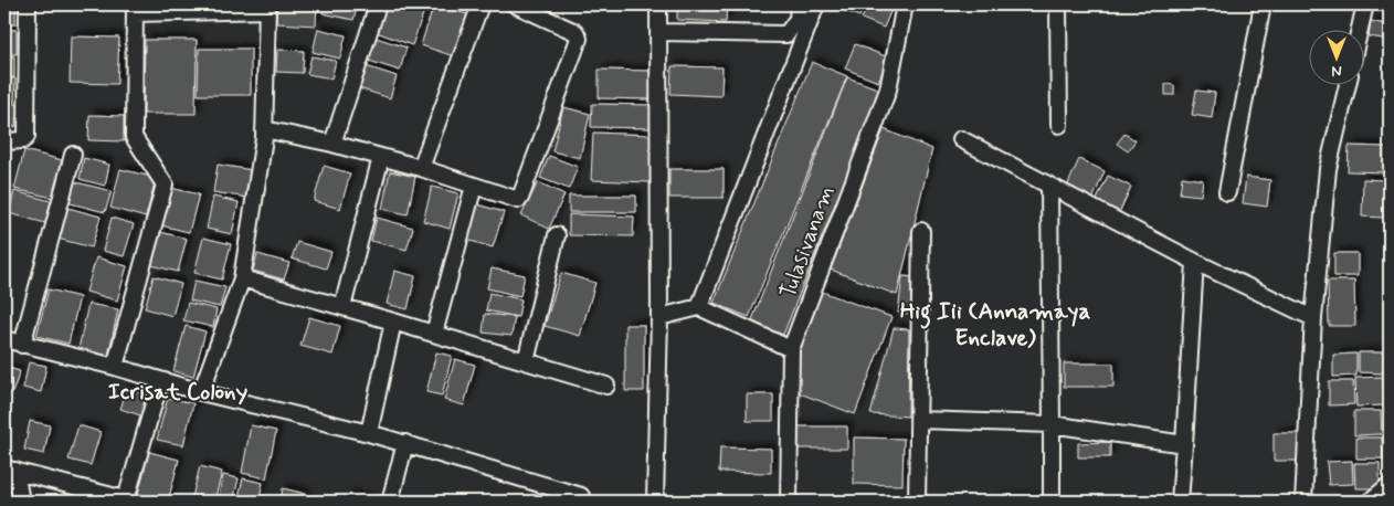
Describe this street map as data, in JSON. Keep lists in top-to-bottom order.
{
  "streets": {
    "street": ["Tulasivanam"]
  },
  "districts": ["Hig Iii (Annamaya Enclave)", "Icrisat Colony"],
  "north": "bottom"
}
